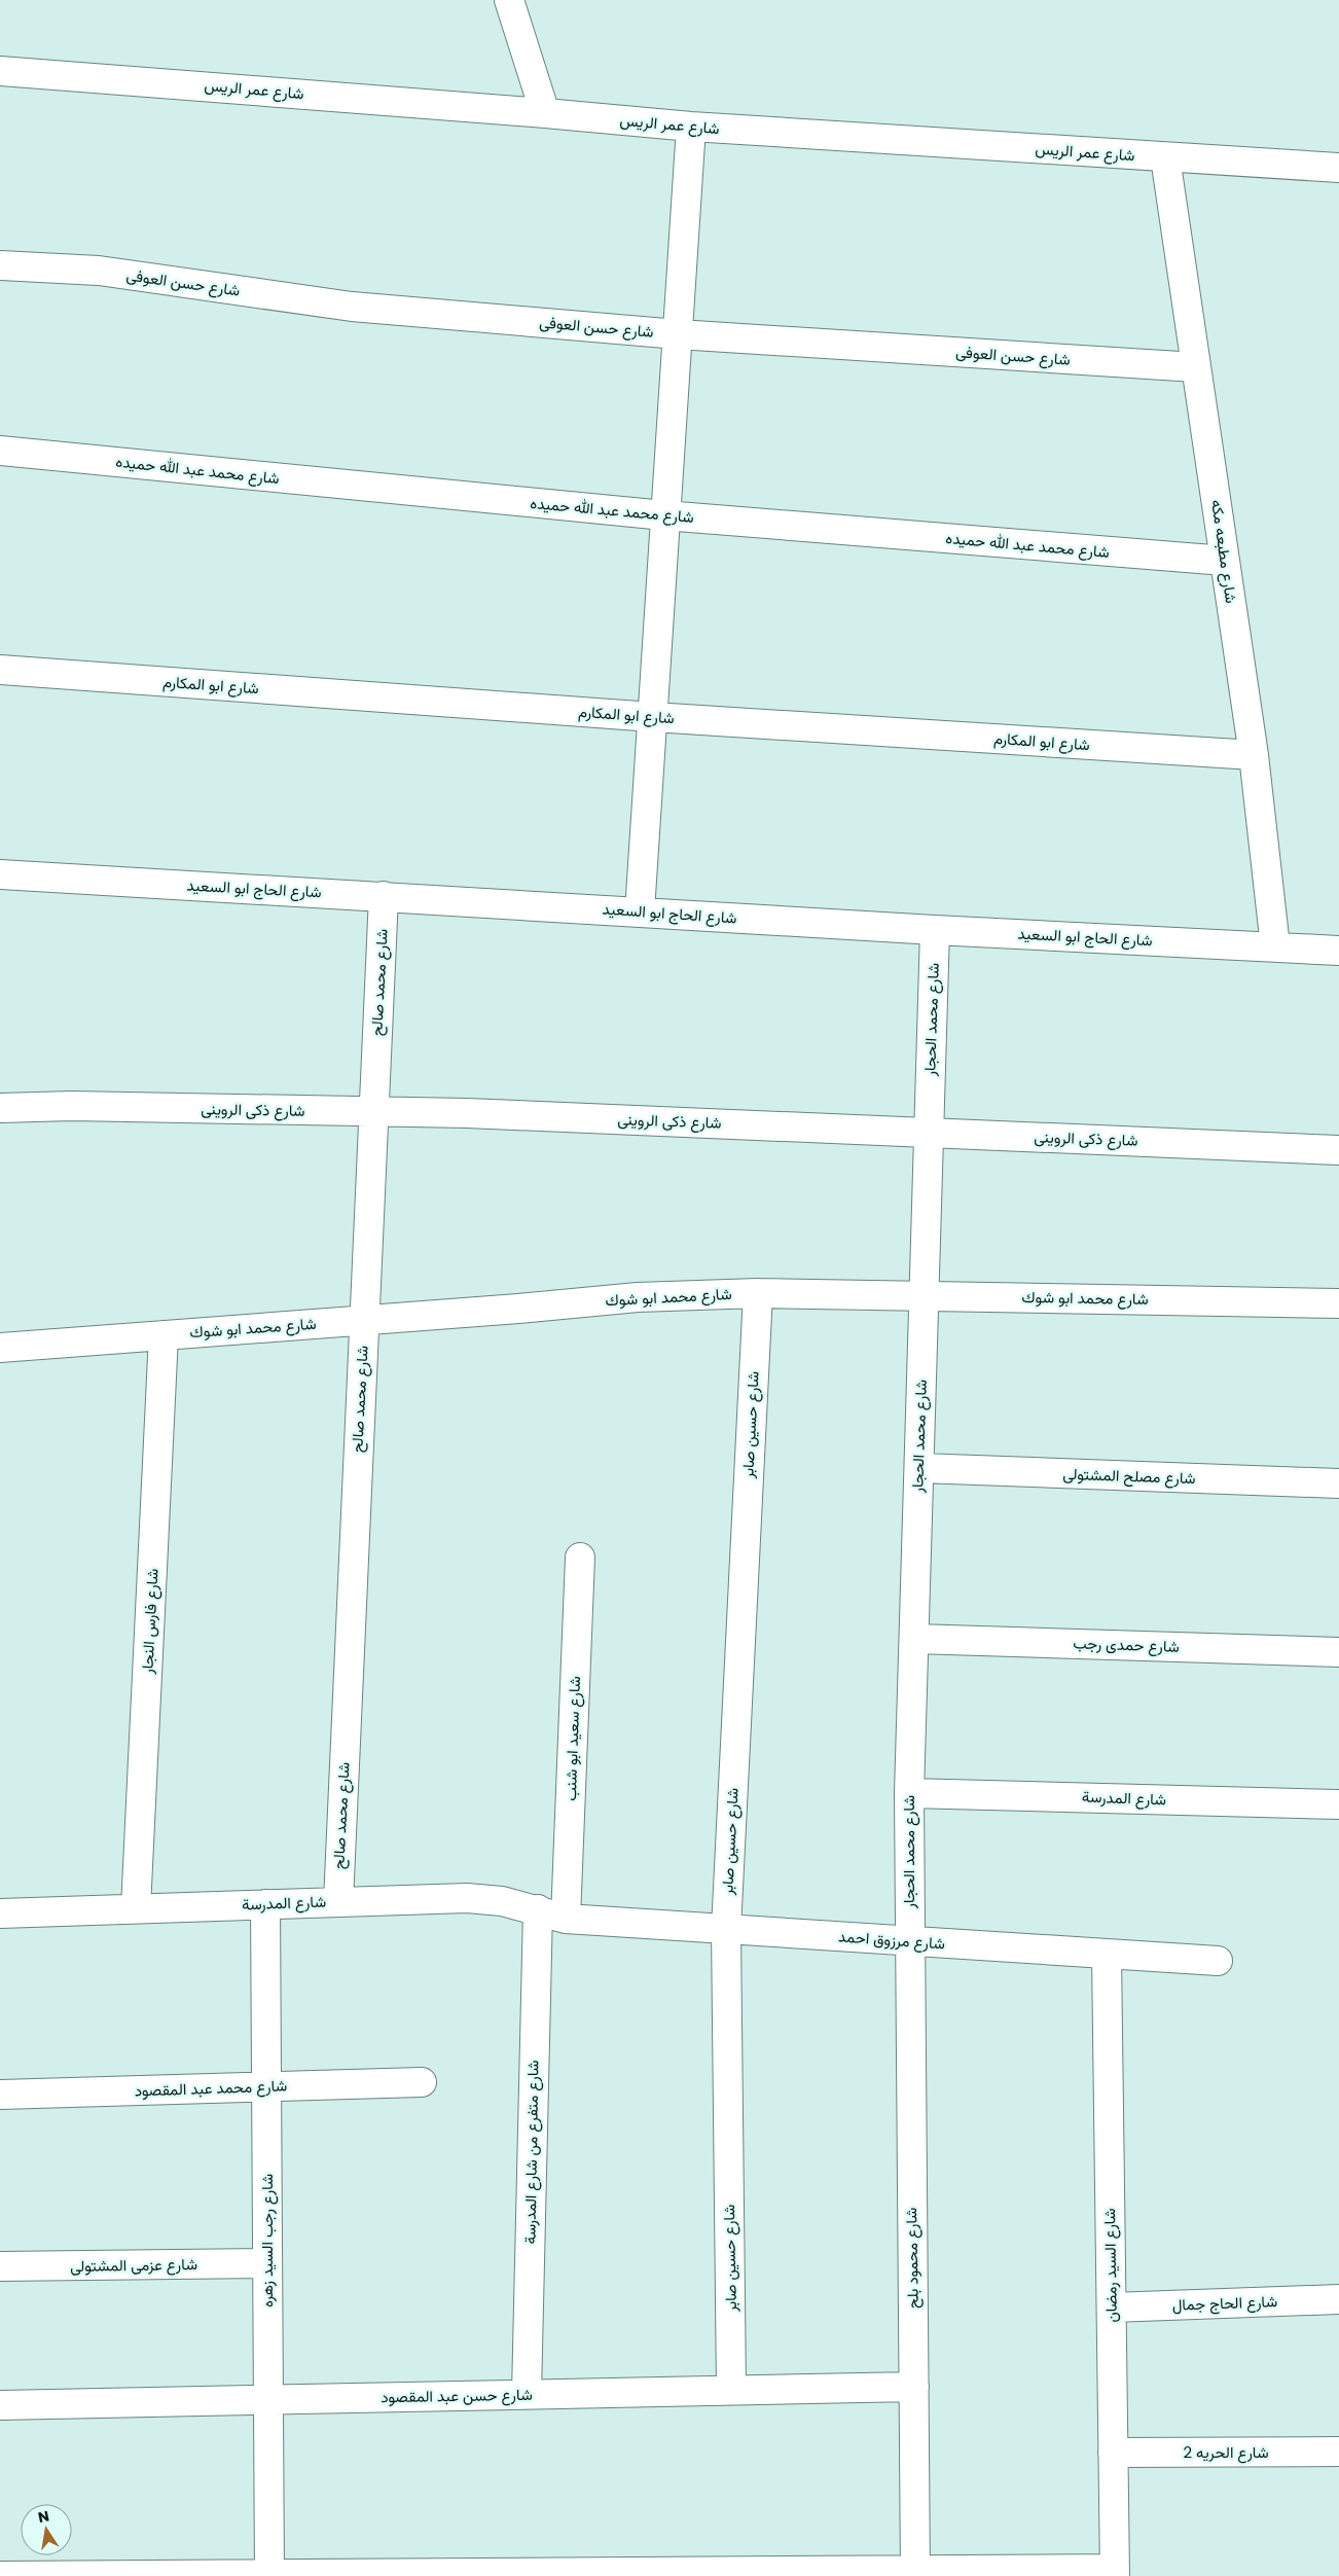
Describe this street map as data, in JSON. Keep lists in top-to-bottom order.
{
  "streets": {
    "street": [
      "شارع عمر الريس",
      "شارع حسن العوفى",
      "شارع محمد عبد الله حميده",
      "شارع مطبعه مكه",
      "شارع ابو المكارم",
      "شارع الحاج ابو السعيد",
      "شارع محمد صالح",
      "شارع محمد الحجار",
      "شارع ذكى الروينى",
      "شارع محمد ابو شوك",
      "شارع حسين صابر",
      "شارع مصلح المشتولى",
      "شارع فارس النجار",
      "شارع حمدى رجب",
      "شارع سعيد ابو شنب",
      "شارع المدرسة",
      "شارع مرزوق احمد",
      "شارع محمد عبد المقصود",
      "شارع متفرع من شارع المدرسة",
      "شارع رجب السيد زهره",
      "شارع محمود بلح",
      "شارع عزمى المشتولى",
      "شارع السيد رمضان",
      "شارع الحاج جمال",
      "شارع حسن عبد المقصود",
      "شارع الحريه 2"
    ]
  },
  "crossings": [
    ["شارع عمر الريس", "شارع مطبعه مكه"],
    ["شارع حسن العوفى", "شارع مطبعه مكه"],
    ["شارع محمد عبد الله حميده", "شارع مطبعه مكه"],
    ["شارع مطبعه مكه", "شارع ابو المكارم"],
    ["شارع مطبعه مكه", "شارع الحاج ابو السعيد"],
    ["شارع الحاج ابو السعيد", "شارع محمد صالح"],
    ["شارع الحاج ابو السعيد", "شارع محمد الحجار"],
    ["شارع محمد صالح", "شارع ذكى الروينى"],
    ["شارع محمد صالح", "شارع محمد ابو شوك"],
    ["شارع محمد صالح", "شارع المدرسة"],
    ["شارع محمد الحجار", "شارع ذكى الروينى"],
    ["شارع محمد الحجار", "شارع محمد ابو شوك"],
    ["شارع محمد الحجار", "شارع مصلح المشتولى"],
    ["شارع محمد الحجار", "شارع حمدى رجب"],
    ["شارع محمد الحجار", "شارع المدرسة"],
    ["شارع محمد الحجار", "شارع مرزوق احمد"],
    ["شارع محمد الحجار", "شارع محمود بلح"],
    ["شارع محمد ابو شوك", "شارع حسين صابر"],
    ["شارع محمد ابو شوك", "شارع فارس النجار"],
    ["شارع حسين صابر", "شارع مرزوق احمد"],
    ["شارع حسين صابر", "شارع حسن عبد المقصود"],
    ["شارع فارس النجار", "شارع المدرسة"],
    ["شارع سعيد ابو شنب", "شارع المدرسة"],
    ["شارع سعيد ابو شنب", "شارع مرزوق احمد"],
    ["شارع المدرسة", "شارع مرزوق احمد"],
    ["شارع المدرسة", "شارع متفرع من شارع المدرسة"],
    ["شارع المدرسة", "شارع رجب السيد زهره"],
    ["شارع مرزوق احمد", "شارع محمود بلح"],
    ["شارع مرزوق احمد", "شارع السيد رمضان"],
    ["شارع محمد عبد المقصود", "شارع رجب السيد زهره"],
    ["شارع متفرع من شارع المدرسة", "شارع حسن عبد المقصود"],
    ["شارع رجب السيد زهره", "شارع عزمى المشتولى"],
    ["شارع رجب السيد زهره", "شارع حسن عبد المقصود"],
    ["شارع محمود بلح", "شارع حسن عبد المقصود"],
    ["شارع السيد رمضان", "شارع الحاج جمال"],
    ["شارع السيد رمضان", "شارع الحريه 2"]
  ],
  "north": "top"
}
